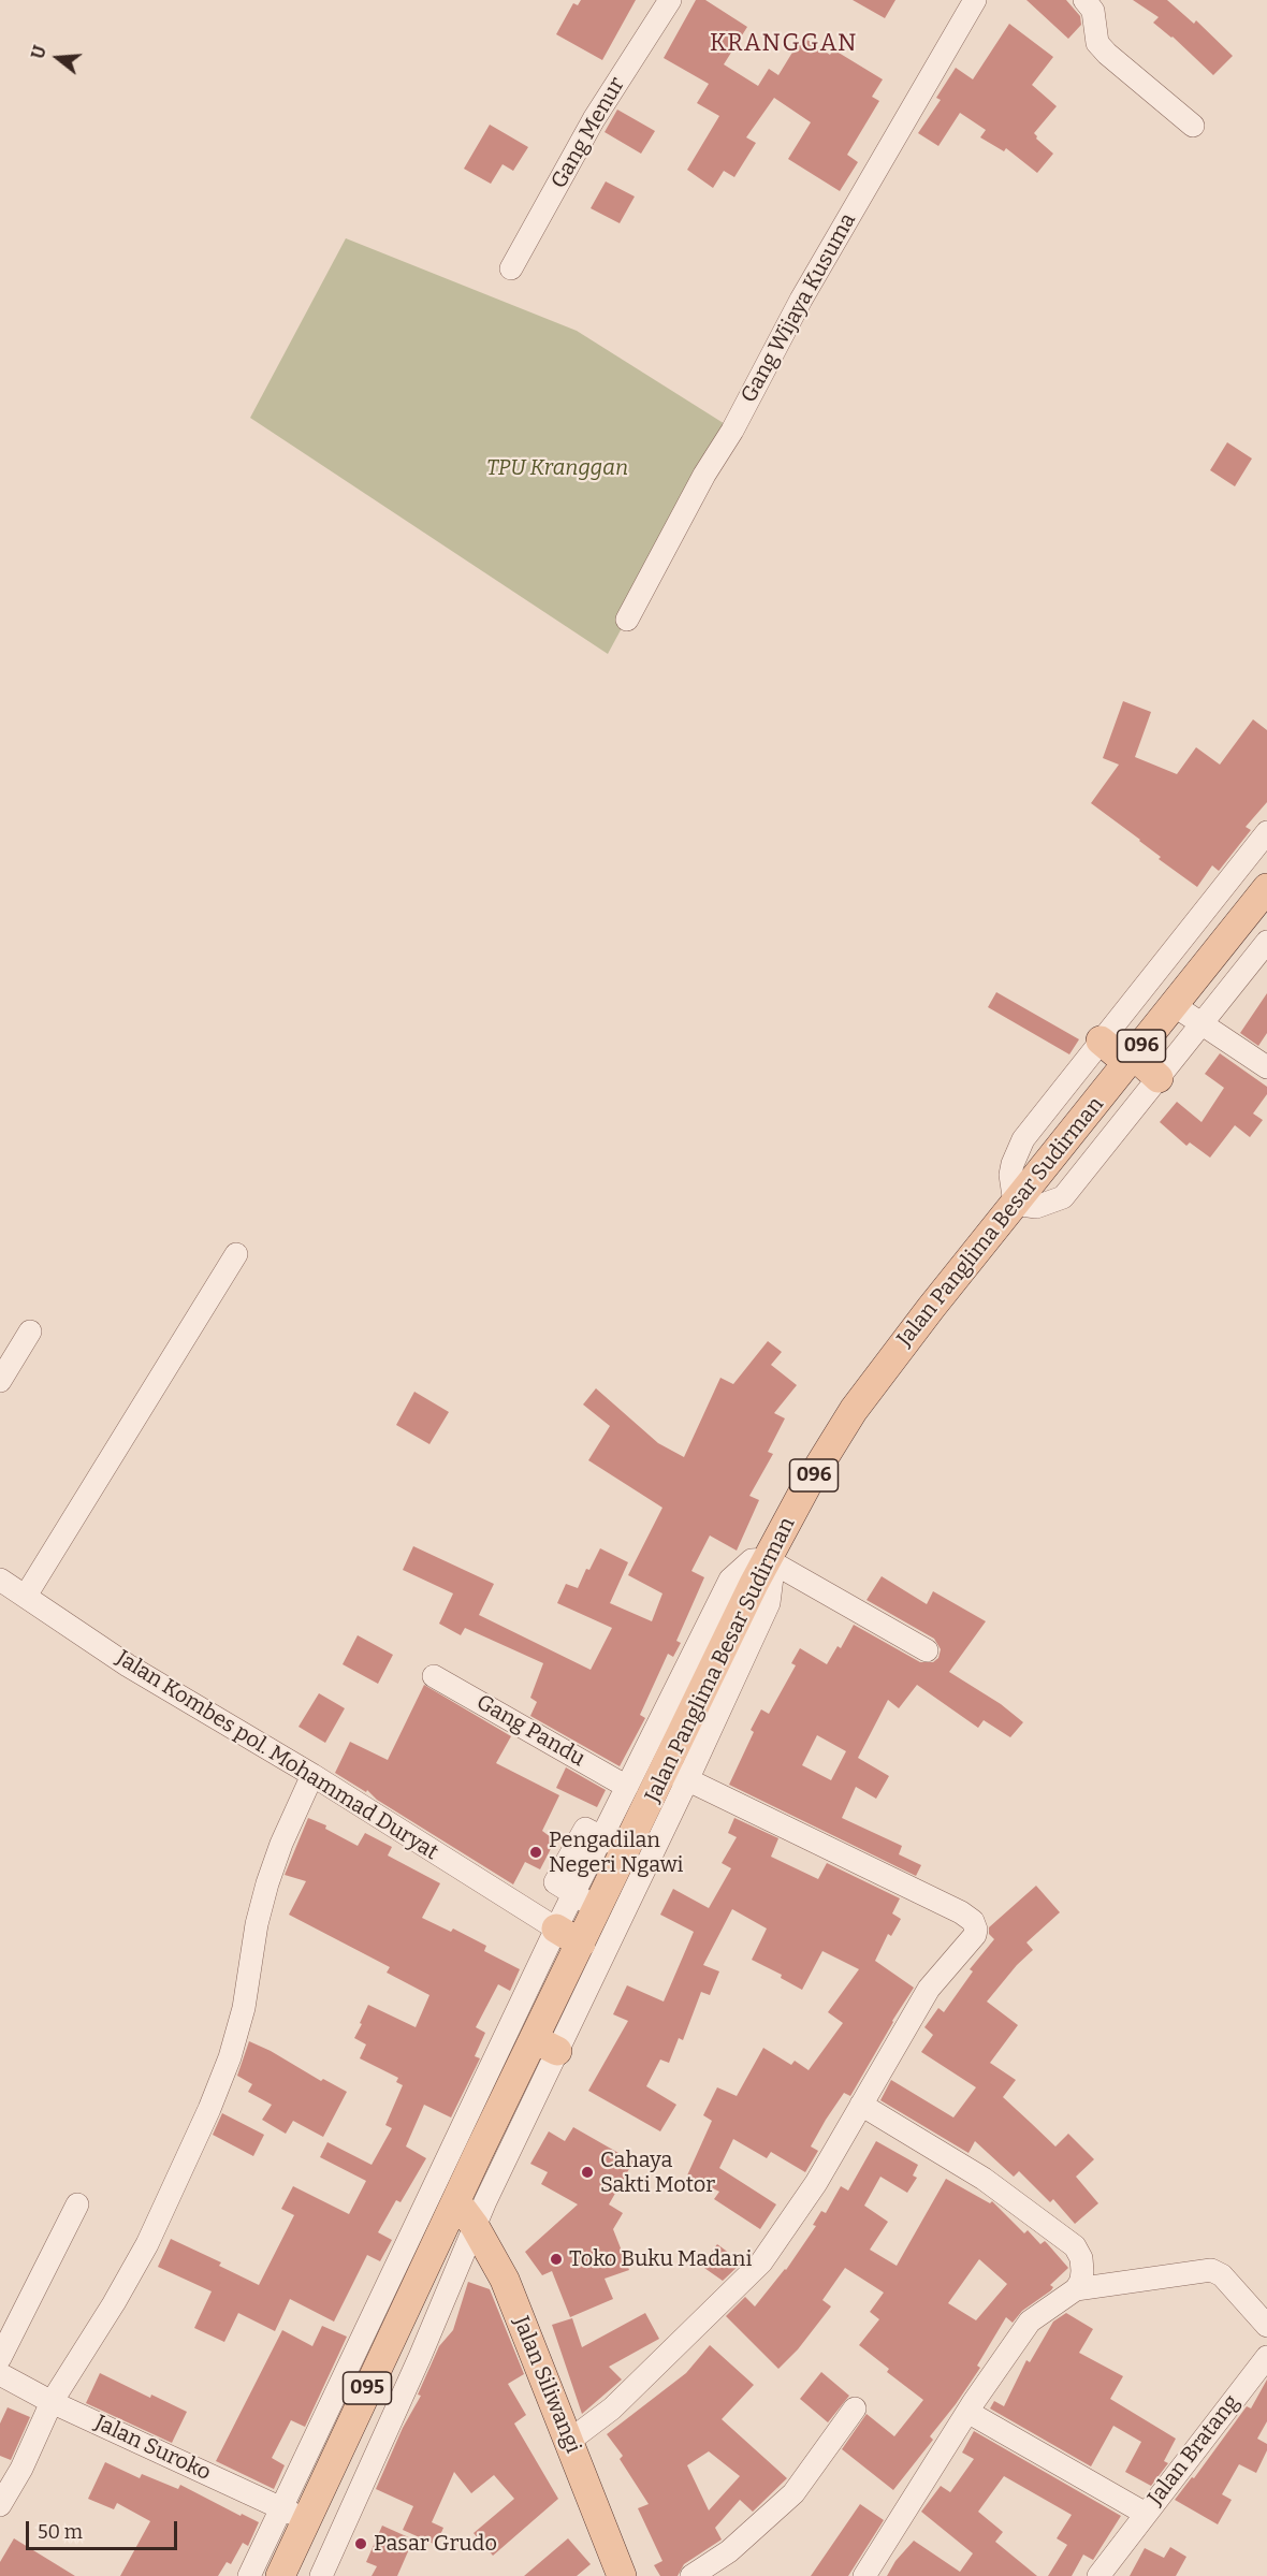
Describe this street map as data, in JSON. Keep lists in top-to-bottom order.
{
  "streets": {
    "main road": [
      "096",
      "Jalan Panglima Besar Sudirman",
      "Jalan Siliwangi",
      "095"
    ],
    "street": [
      "Gang Menur",
      "Gang Wijaya Kusuma",
      "Gang Pandu",
      "Jalan Kombes pol. Mohammad Duryat",
      "Jalan Suroko",
      "Jalan Bratang"
    ]
  },
  "crossings": [
    ["Jalan Panglima Besar Sudirman", "Jalan Kombes pol. Mohammad Duryat"],
    ["Jalan Panglima Besar Sudirman", "Jalan Siliwangi"],
    ["Jalan Panglima Besar Sudirman", "095"],
    ["Jalan Siliwangi", "095"],
    ["095", "Jalan Suroko"]
  ],
  "districts": ["KRANGGAN"],
  "parks": ["TPU Kranggan"],
  "places": [
    "Pengadilan Negeri Ngawi",
    "Cahaya Sakti Motor",
    "Toko Buku Madani",
    "Pasar Grudo"
  ],
  "scale_bar": "50 m",
  "north": "left"
}
